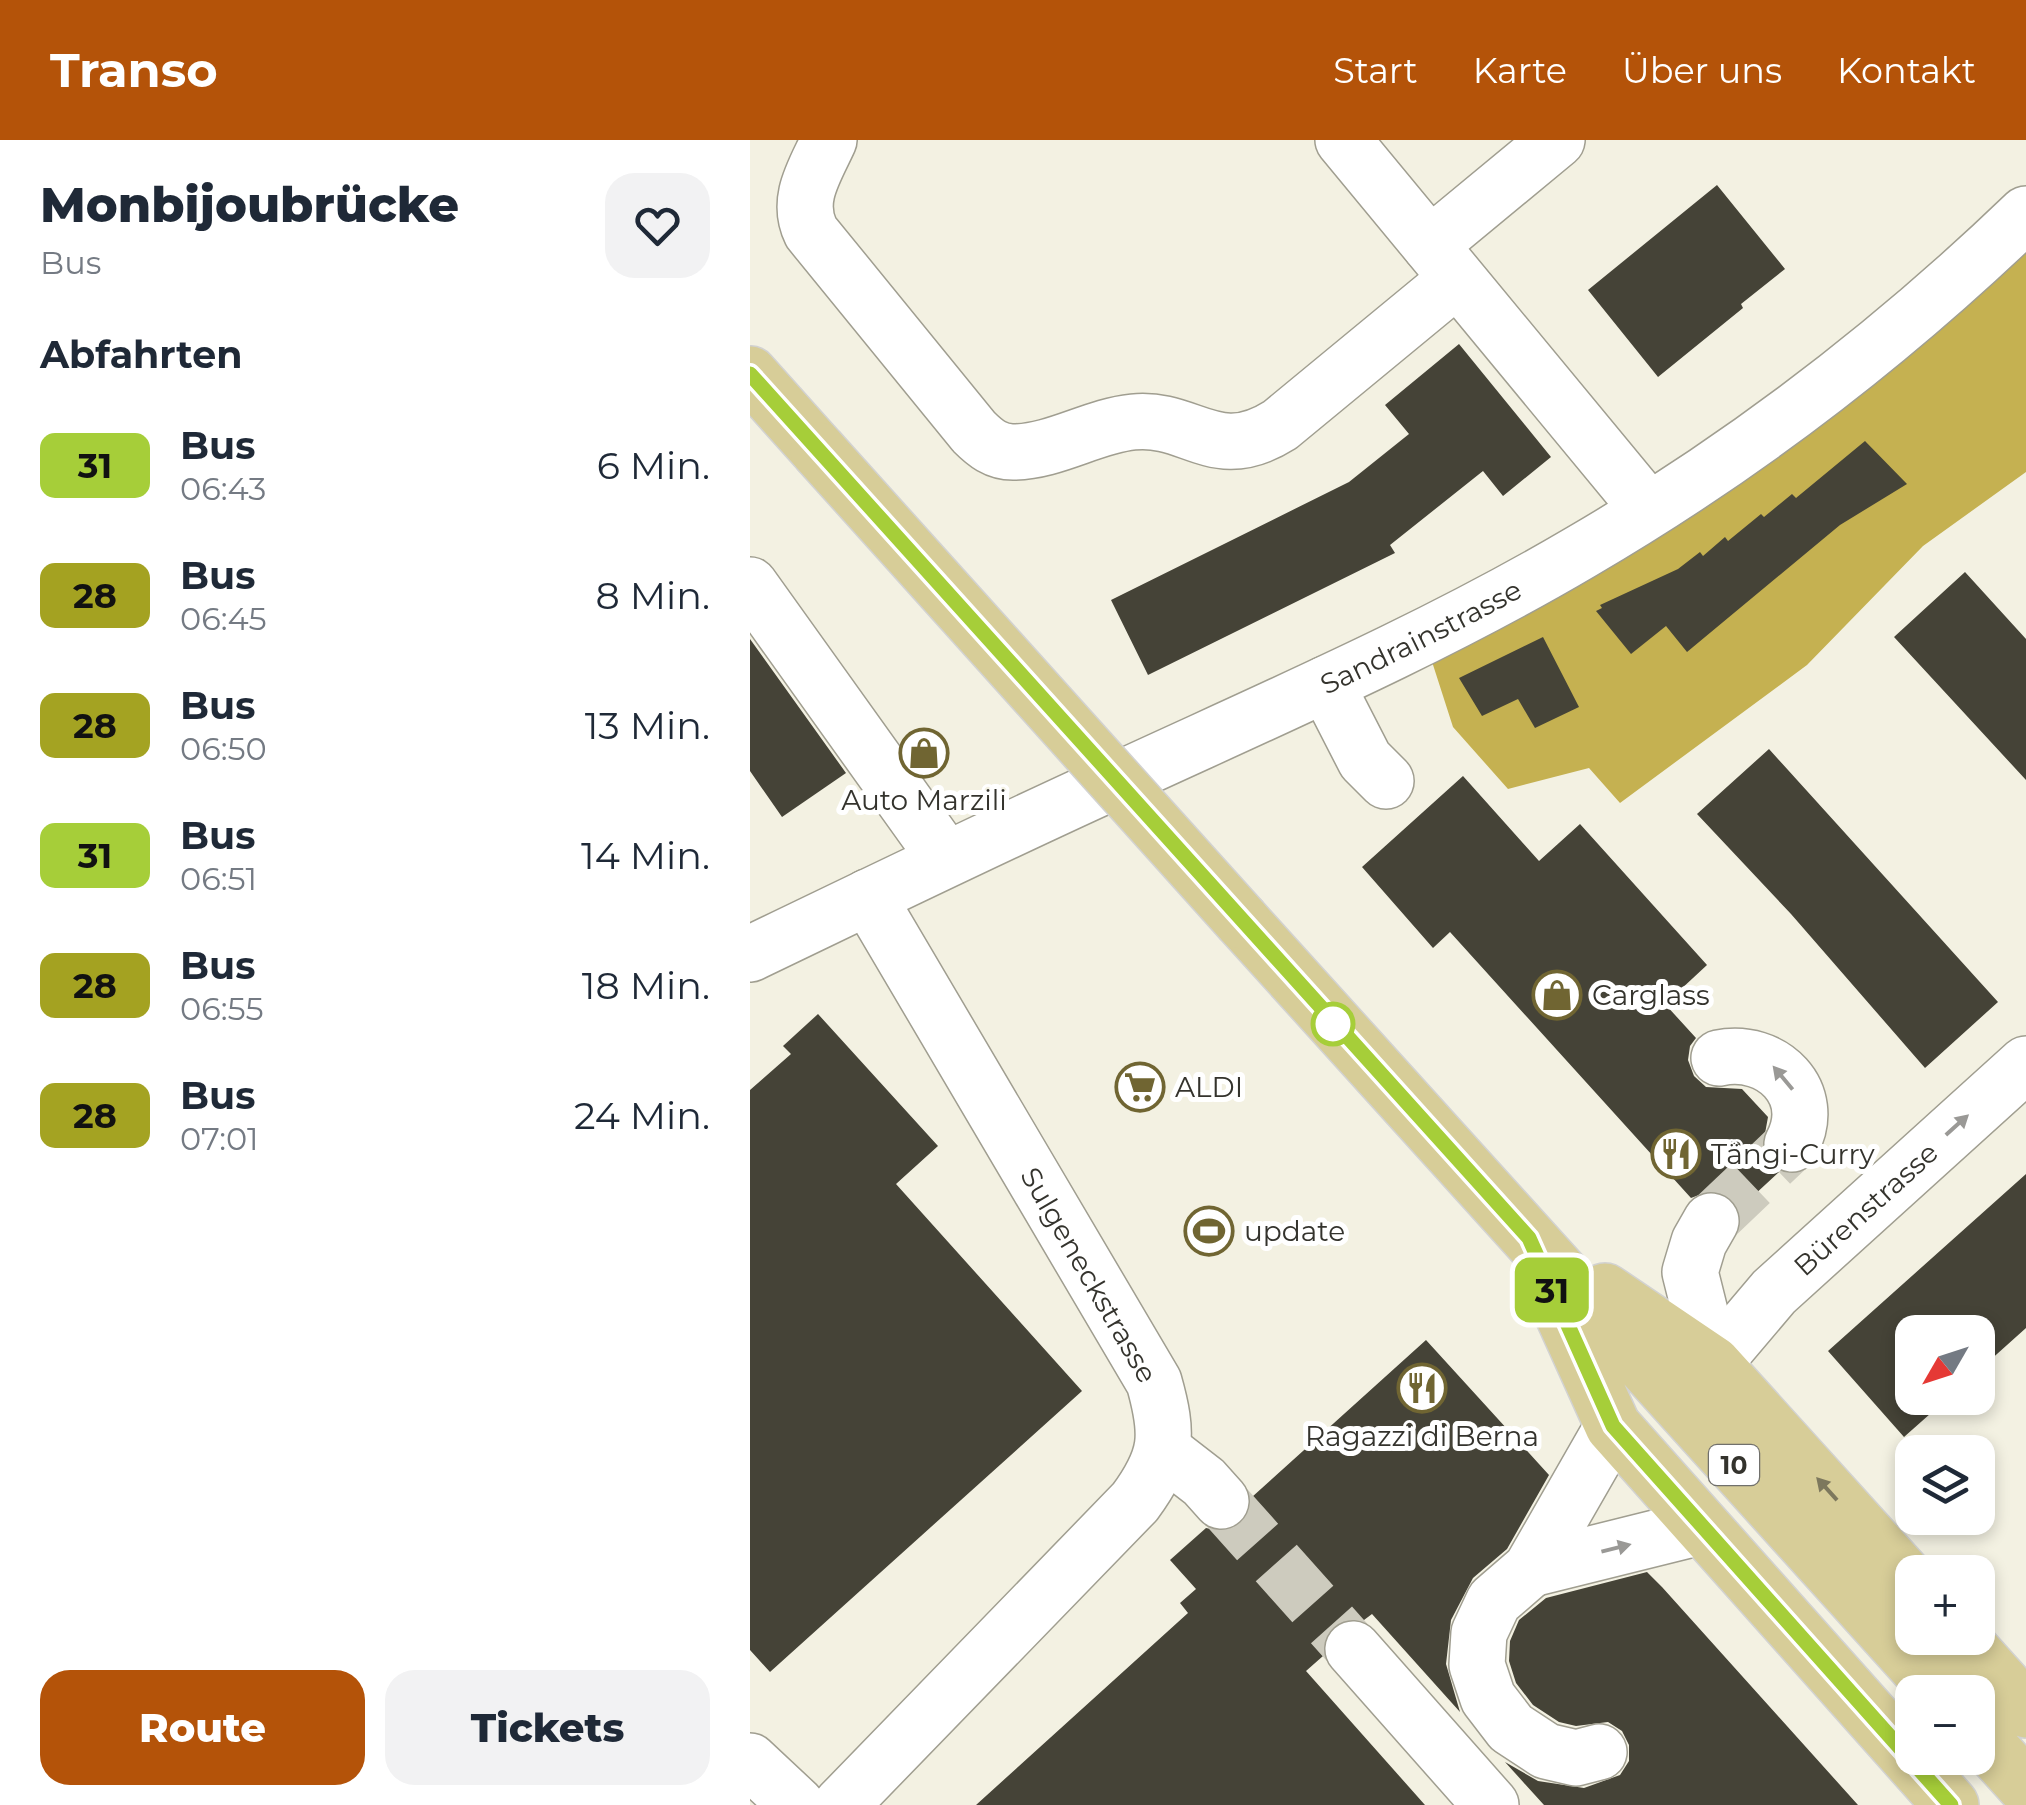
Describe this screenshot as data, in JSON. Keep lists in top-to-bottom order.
{
  "streets": {
    "main road": ["10"],
    "street": ["Sandrainstrasse", "Bürenstrasse", "Sulgeneckstrasse"]
  },
  "crossings": [
    ["Sandrainstrasse", "Sulgeneckstrasse"]
  ],
  "one_way": ["Bürenstrasse"],
  "places": {
    "shop": ["Auto Marzili", "Carglass"],
    "supermarket": ["ALDI"],
    "restaurant": ["Tängi-Curry", "Ragazzi di Berna"],
    "sports": ["update"]
  },
  "lines": ["bus line 31"],
  "north": "bottom left",
  "page": {
    "header": "Transo",
    "nav": [
      "Start",
      "Karte",
      "Über uns",
      "Kontakt"
    ],
    "heading": [
      ["Monbijoubrücke", "Bus"],
      "Abfahrten"
    ],
    "on_map": "31",
    "list": [
      {
        "mark": "31",
        "name": "Bus",
        "note": "06:43",
        "value": "6 Min."
      },
      {
        "mark": "28",
        "name": "Bus",
        "note": "06:45",
        "value": "8 Min."
      },
      {
        "mark": "28",
        "name": "Bus",
        "note": "06:50",
        "value": "13 Min."
      },
      {
        "mark": "31",
        "name": "Bus",
        "note": "06:51",
        "value": "14 Min."
      },
      {
        "mark": "28",
        "name": "Bus",
        "note": "06:55",
        "value": "18 Min."
      },
      {
        "mark": "28",
        "name": "Bus",
        "note": "07:01",
        "value": "24 Min."
      }
    ],
    "map_buttons": ["+", "−"],
    "buttons": ["Route", "Tickets"]
  }
}
